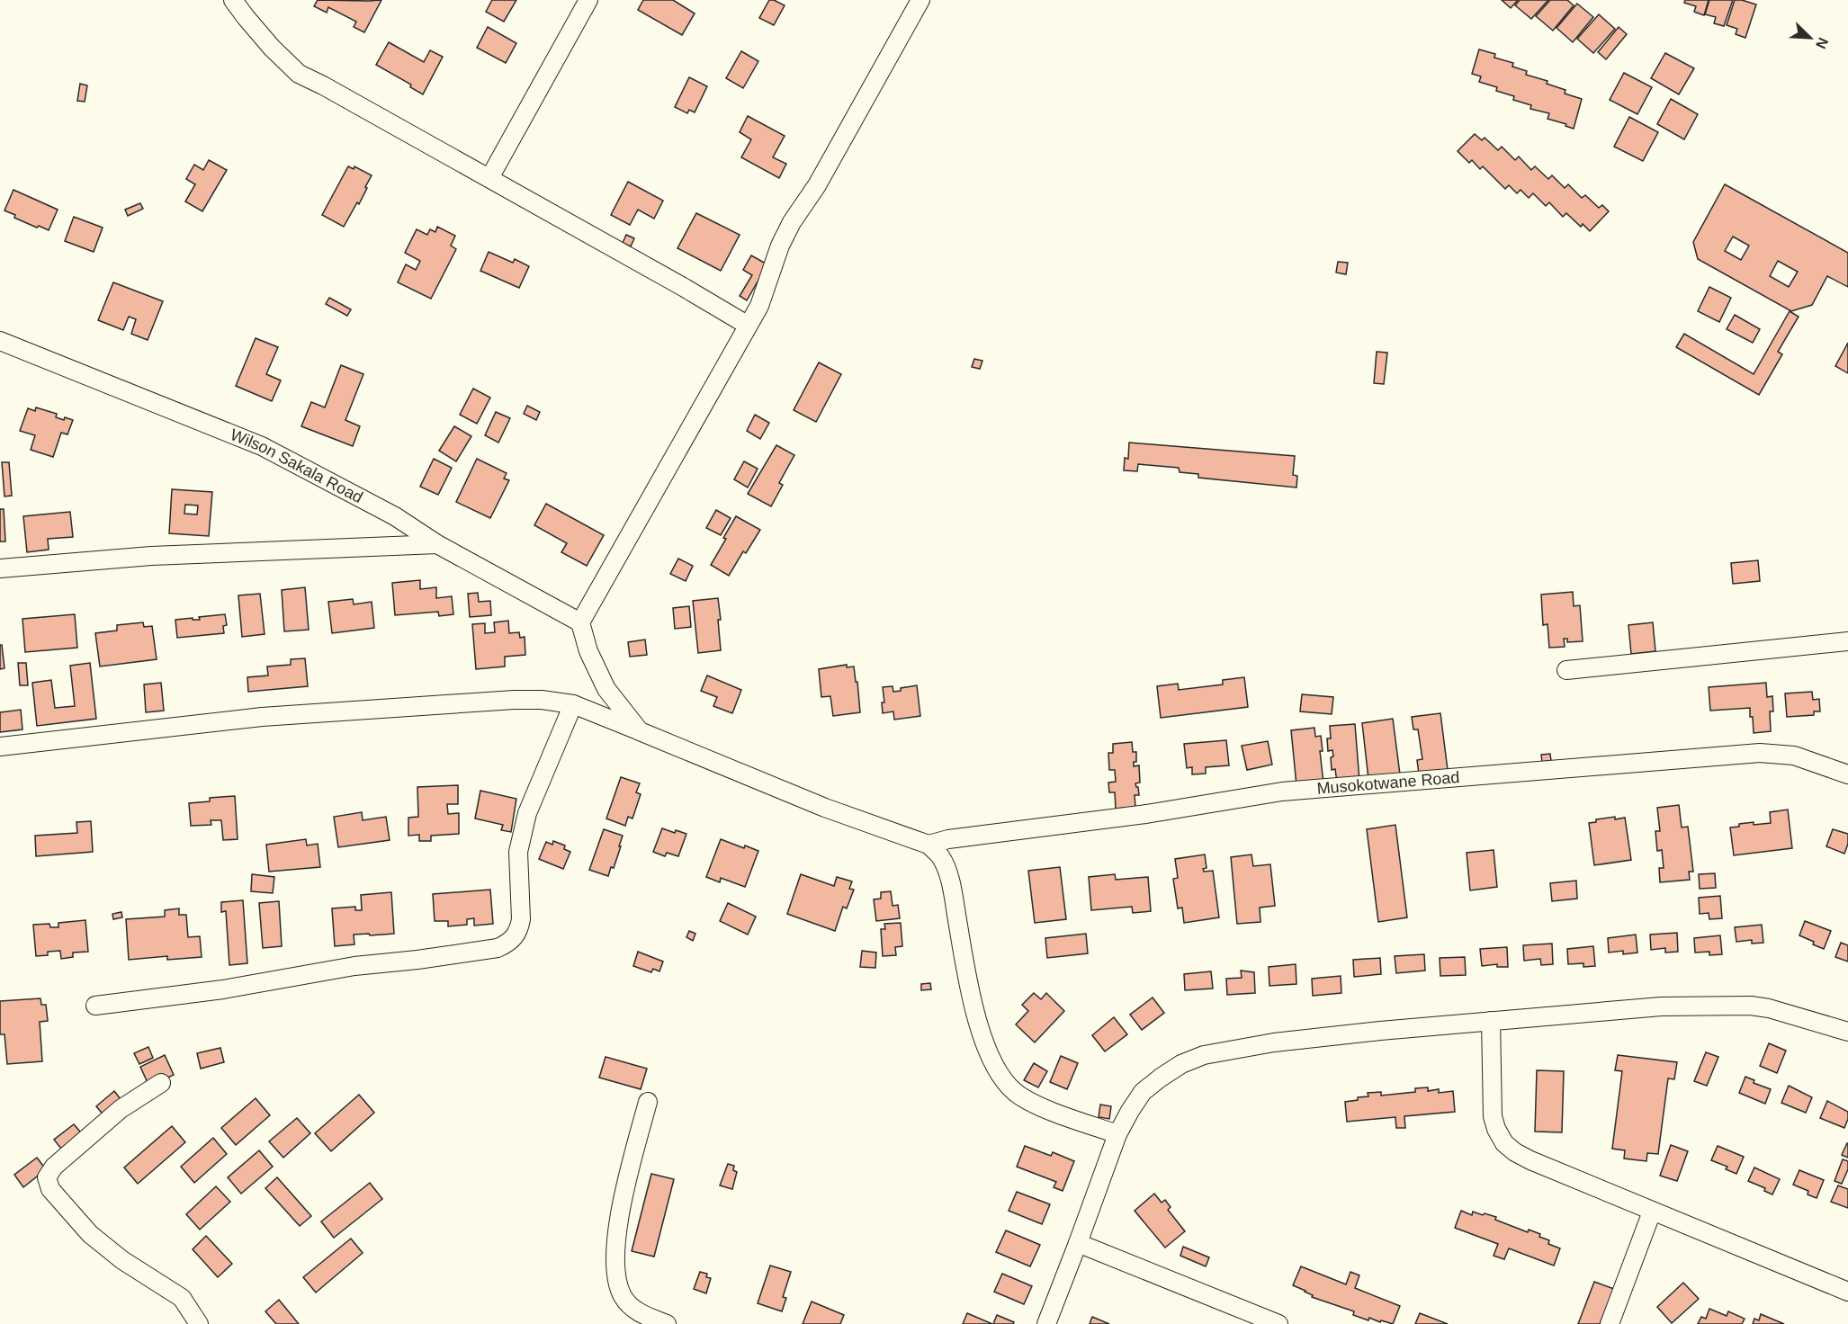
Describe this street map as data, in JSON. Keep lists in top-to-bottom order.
{
  "streets": {
    "street": ["Wilson Sakala Road", "Musokotwane Road"]
  },
  "north": "bottom right"
}
